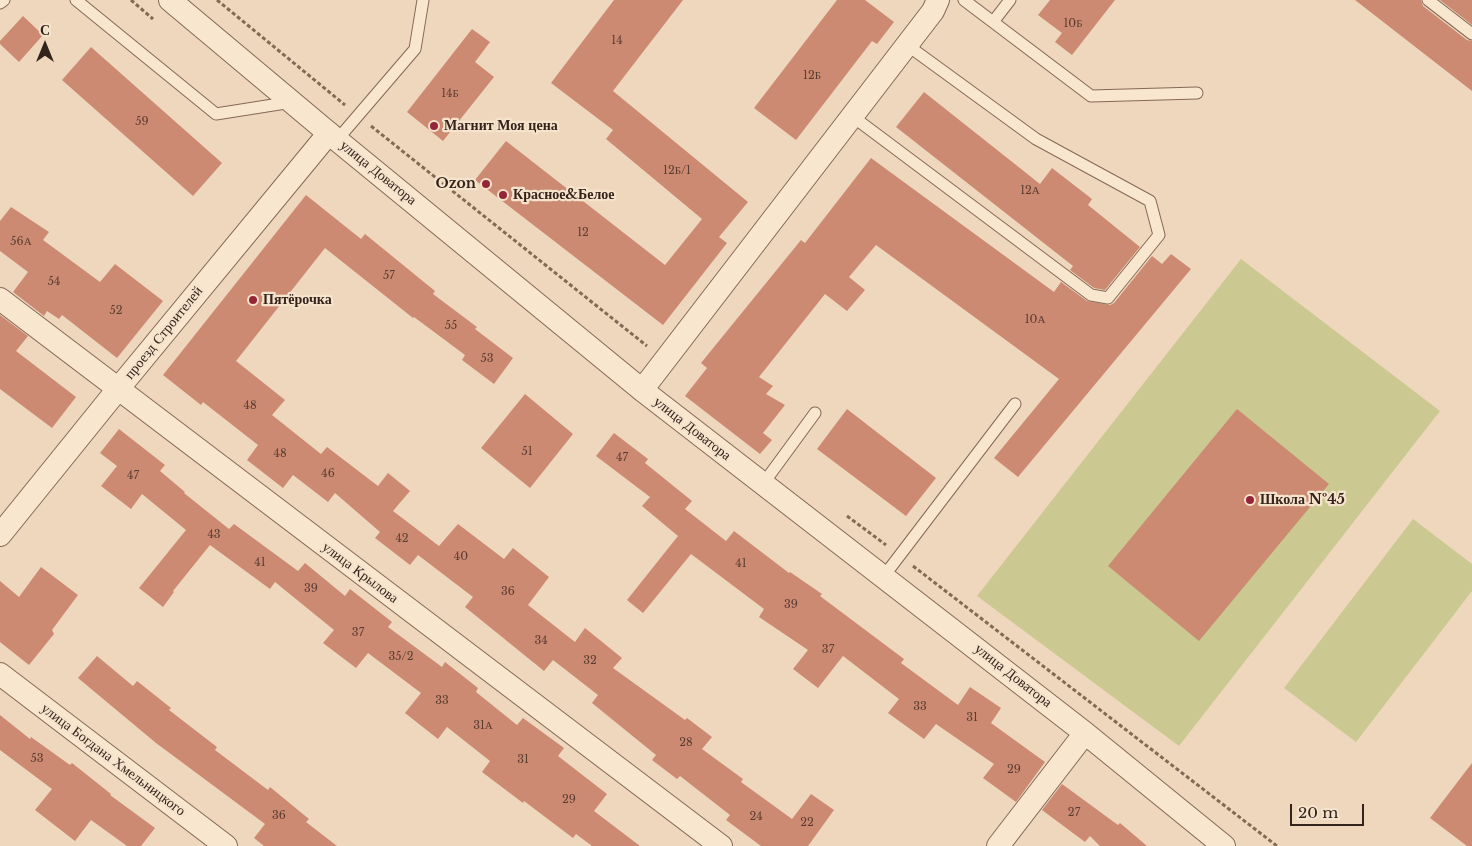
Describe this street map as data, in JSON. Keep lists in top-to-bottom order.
{
  "streets": {
    "street": [
      "улица Доватора",
      "проезд Строителей",
      "улица Крылова",
      "улица Богдана Хмельницкого"
    ]
  },
  "crossings": [
    ["улица Доватора", "проезд Строителей"],
    ["проезд Строителей", "улица Крылова"]
  ],
  "places": [
    "Магнит Моя цена",
    "Ozon",
    "Красное&Белое",
    "Пятёрочка",
    "Школа №45"
  ],
  "house_numbers": [
    "10Б",
    "14",
    "12Б",
    "14Б",
    "59",
    "12Б/1",
    "12А",
    "12",
    "56А",
    "57",
    "54",
    "52",
    "10А",
    "55",
    "53",
    "48",
    "51",
    "48",
    "47",
    "46",
    "47",
    "43",
    "42",
    "40",
    "41",
    "41",
    "39",
    "36",
    "39",
    "37",
    "34",
    "37",
    "35/2",
    "32",
    "33",
    "33",
    "31",
    "31А",
    "28",
    "53",
    "31",
    "29",
    "29",
    "27",
    "36",
    "24",
    "22"
  ],
  "scale_bar": "20 m",
  "north": "top"
}
